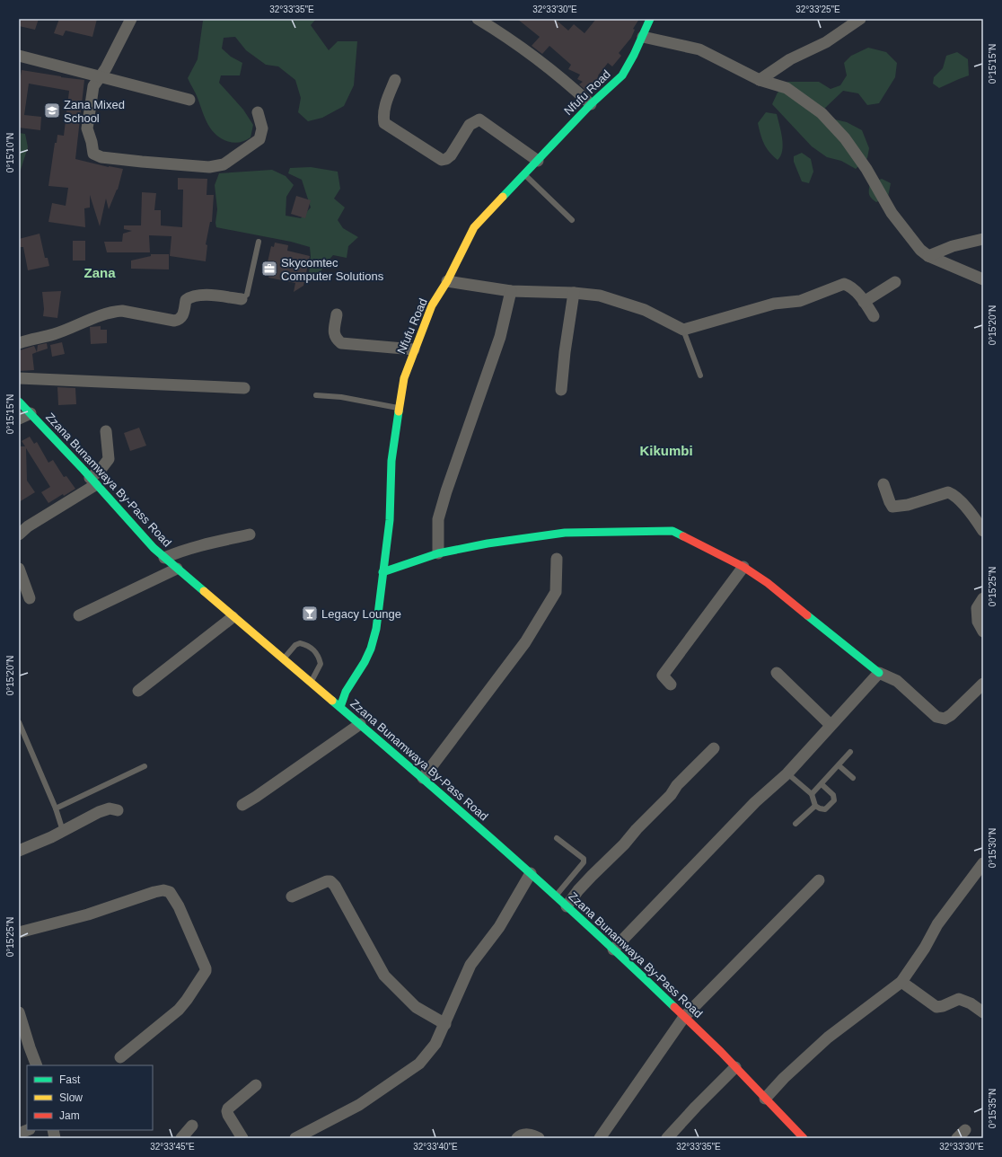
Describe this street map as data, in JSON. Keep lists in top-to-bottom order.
{
  "streets": {
    "street": ["Nfufu Road", "Zzana Bunamwaya By-Pass Road"]
  },
  "crossings": [
    ["Nfufu Road", "Zzana Bunamwaya By-Pass Road"]
  ],
  "districts": ["Zana", "Kikumbi"],
  "places": {
    "school or university": ["Zana Mixed School"],
    "office": ["Skycomtec Computer Solutions"],
    "bar": ["Legacy Lounge"]
  },
  "legend": ["Fast", "Slow", "Jam"],
  "coordinates": [
    "32°33'35\"E",
    "32°33'30\"E",
    "32°33'25\"E",
    "0°15'15\"N",
    "0°15'10\"N",
    "0°15'20\"N",
    "0°15'25\"N",
    "0°15'30\"N",
    "0°15'35\"N",
    "32°33'45\"E",
    "32°33'40\"E"
  ]
}
